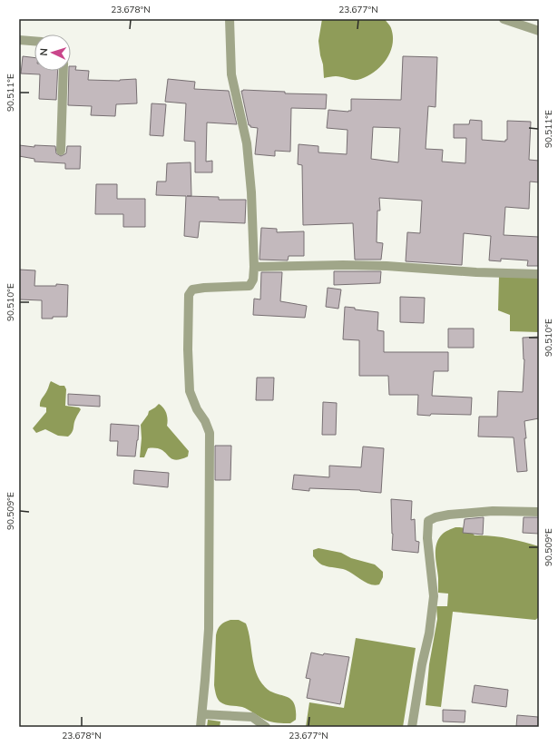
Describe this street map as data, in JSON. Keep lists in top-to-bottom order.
{
  "north": "left",
  "coordinates": [
    "23.678°N",
    "23.677°N",
    "90.511°E",
    "90.510°E",
    "90.509°E"
  ]
}
